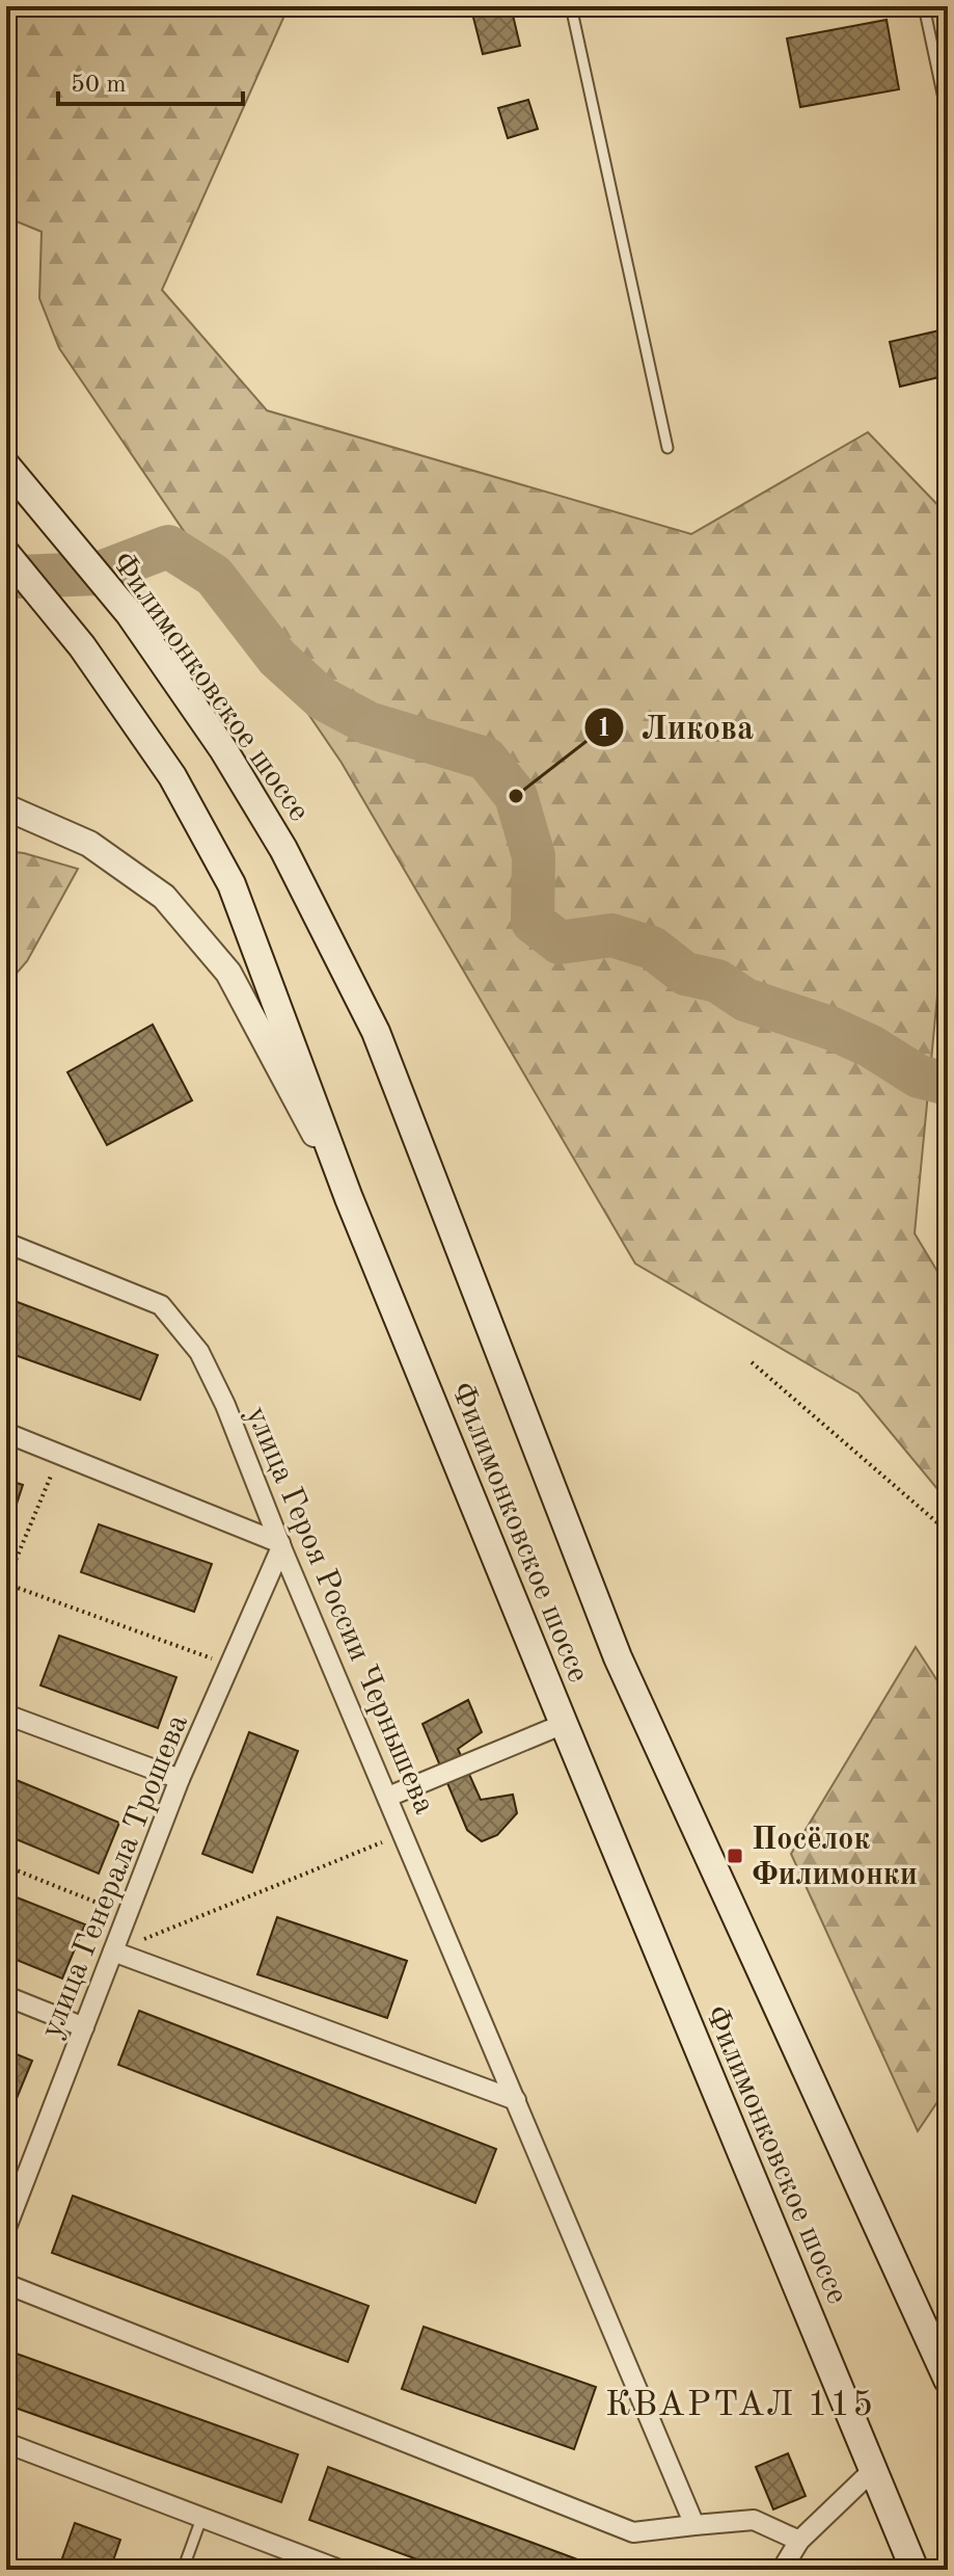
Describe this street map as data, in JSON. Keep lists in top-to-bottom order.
{
  "streets": {
    "main road": ["Филимонковское шоссе"],
    "street": ["улица Героя России Чернышева", "улица Генерала Трошева"]
  },
  "crossings": [
    ["улица Героя России Чернышева", "улица Генерала Трошева"]
  ],
  "districts": ["КВАРТАЛ 115"],
  "places": {
    "other": ["Ликова"],
    "transit": ["Посёлок Филимонки"]
  },
  "scale_bar": "50 m"
}
